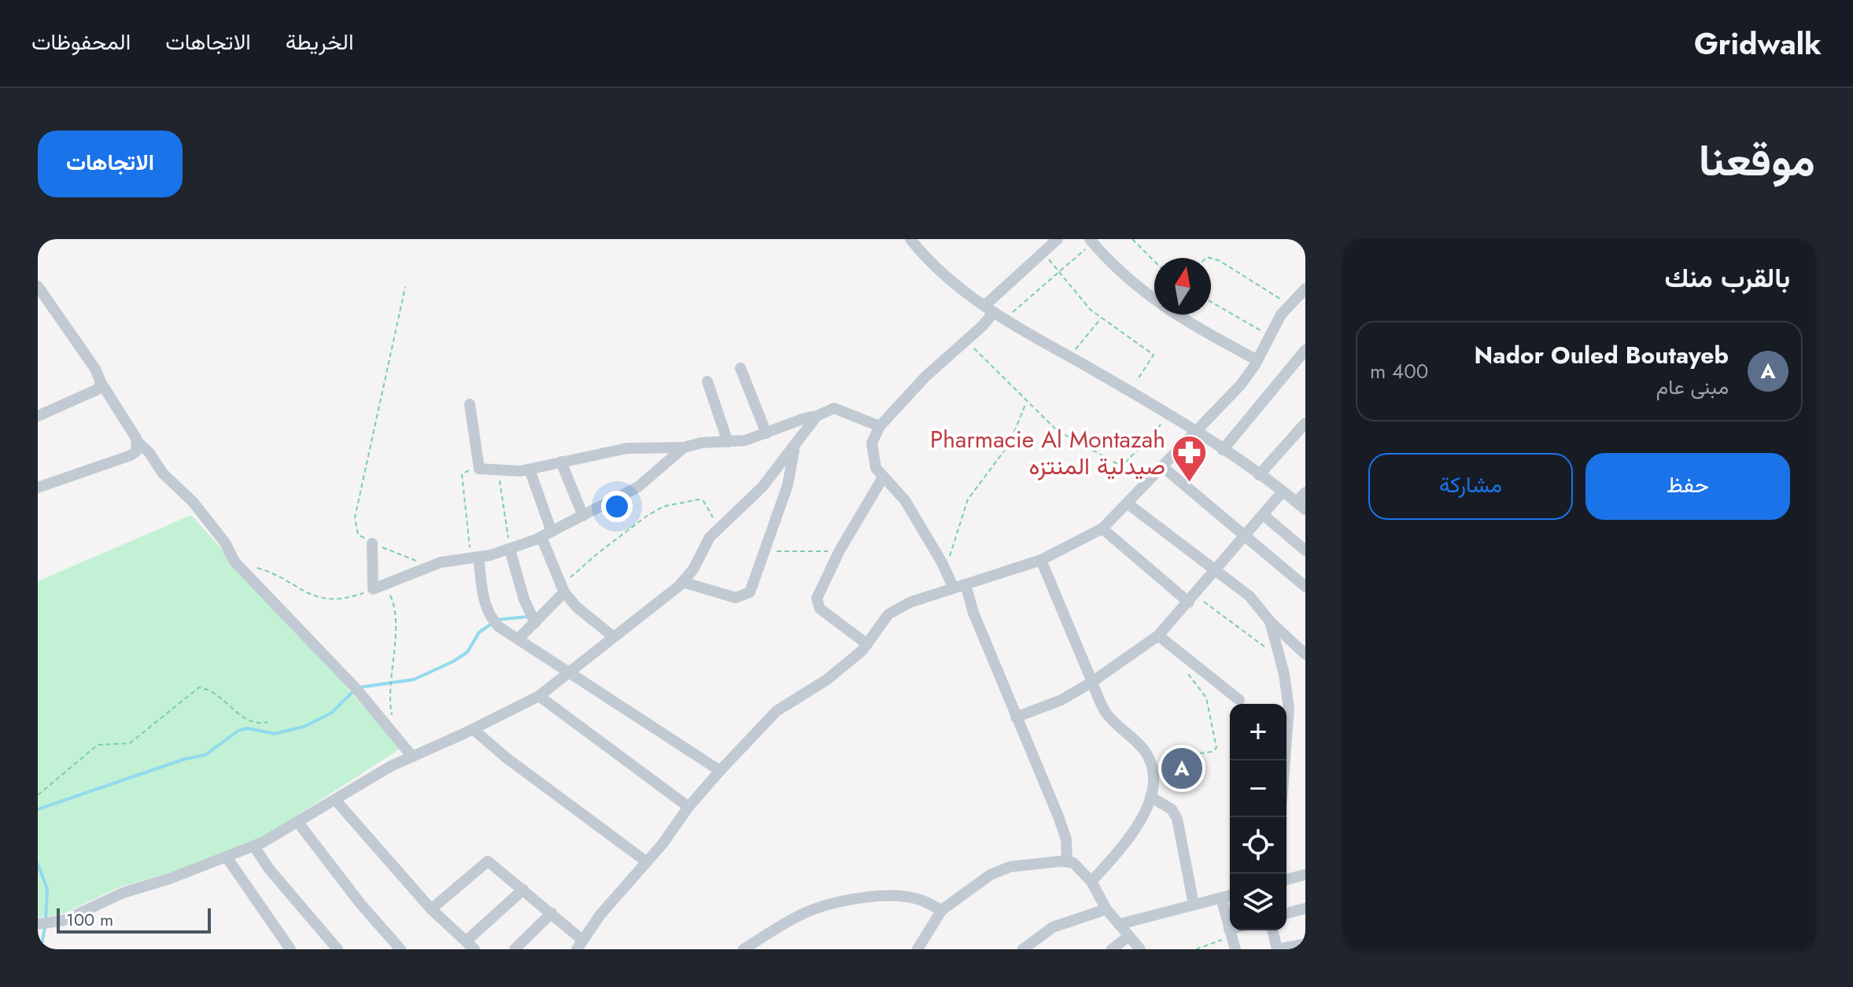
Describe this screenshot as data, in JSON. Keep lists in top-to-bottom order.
{
  "places": {
    "pharmacy": ["Pharmacie Al Montazah صيدلية المنتزه"]
  },
  "scale_bar": "100 m",
  "north": "top",
  "page": {
    "header": "Gridwalk",
    "nav": ["الخريطة", "الاتجاهات", "المحفوظات"],
    "title": "موقعنا",
    "buttons": [
      "الاتجاهات",
      ["حفظ", "مشاركة"]
    ],
    "heading": "بالقرب منك",
    "list": [
      {
        "mark": "A",
        "name": "Nador Ouled Boutayeb",
        "note": "مبنى عام",
        "value": "400 m"
      }
    ],
    "map_buttons": ["+", "−"],
    "pins": "A",
    "scale": "100 m"
  }
}
